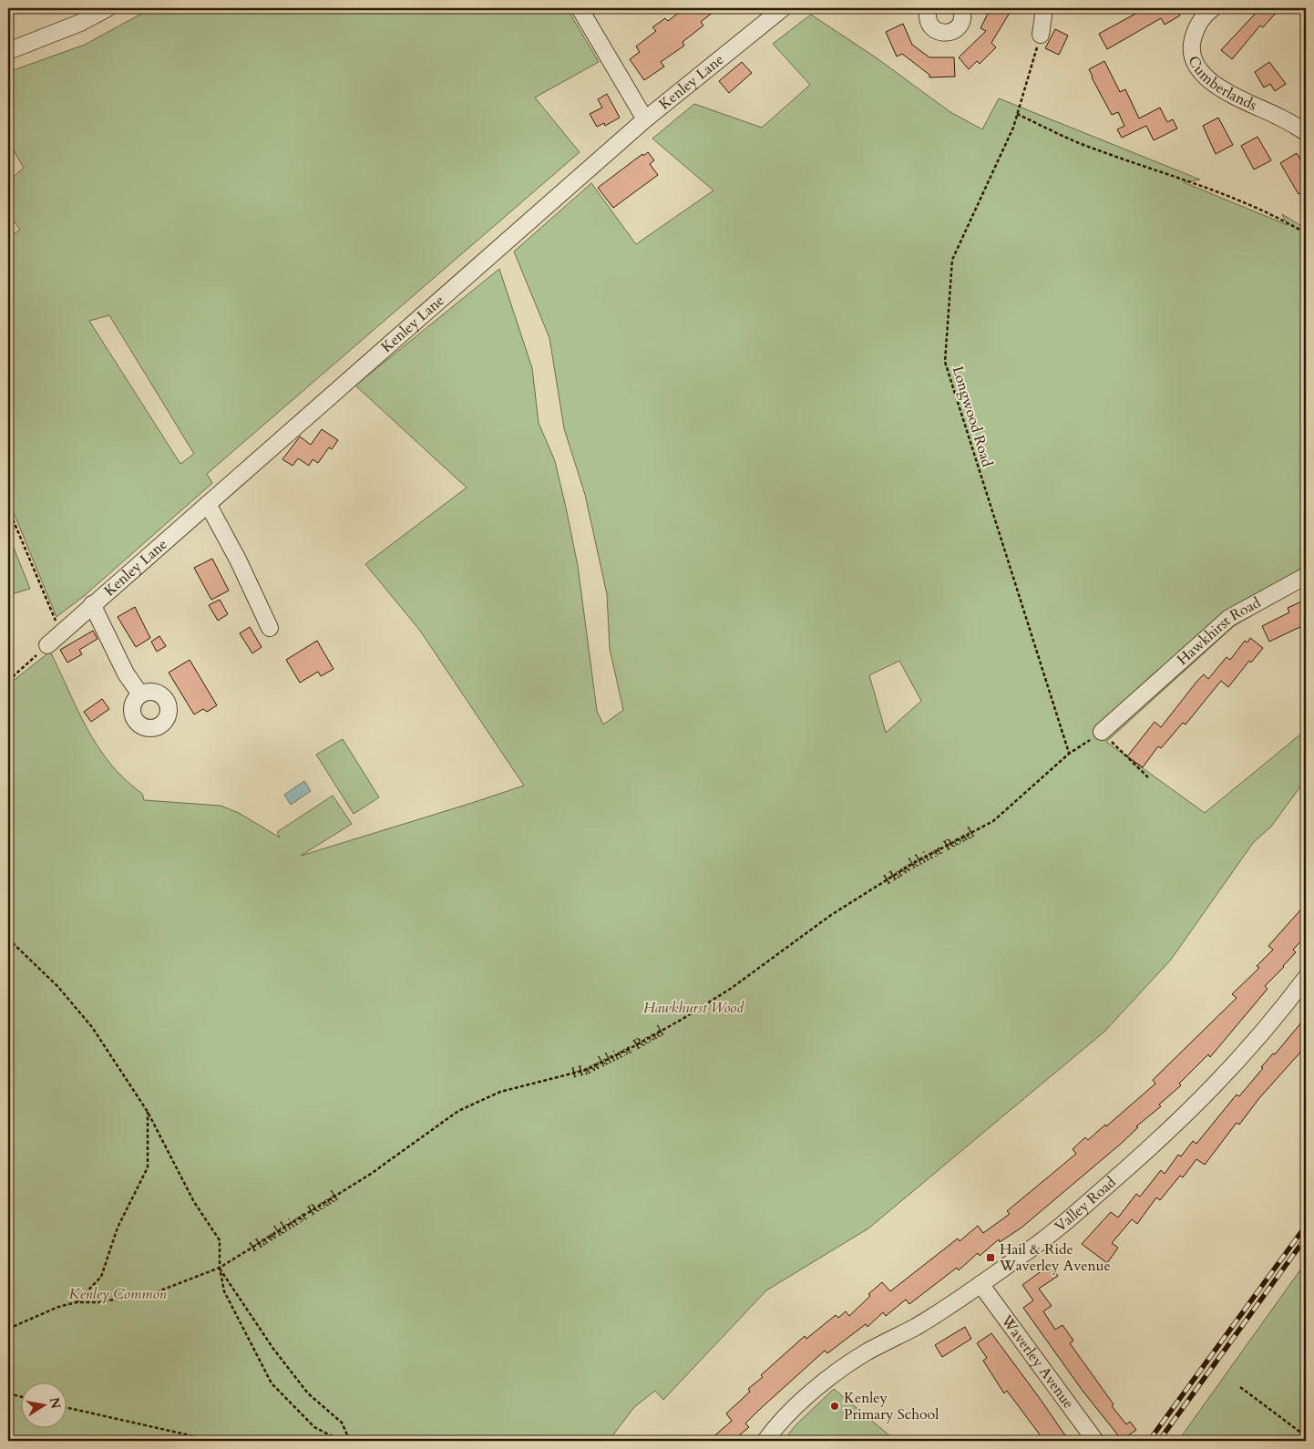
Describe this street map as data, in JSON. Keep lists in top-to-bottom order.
{
  "streets": {
    "street": [
      "Cumberlands",
      "Kenley Lane",
      "Hawkhirst Road",
      "Valley Road",
      "Waverley Avenue"
    ],
    "path": ["Longwood Road"]
  },
  "crossings": [
    ["Longwood Road", "Hawkhirst Road"],
    ["Valley Road", "Waverley Avenue"]
  ],
  "parks": ["Hawkhurst Wood", "Kenley Common"],
  "places": {
    "transit": ["Hail & Ride Waverley Avenue"],
    "other": ["Kenley Primary School"]
  },
  "north": "right"
}
